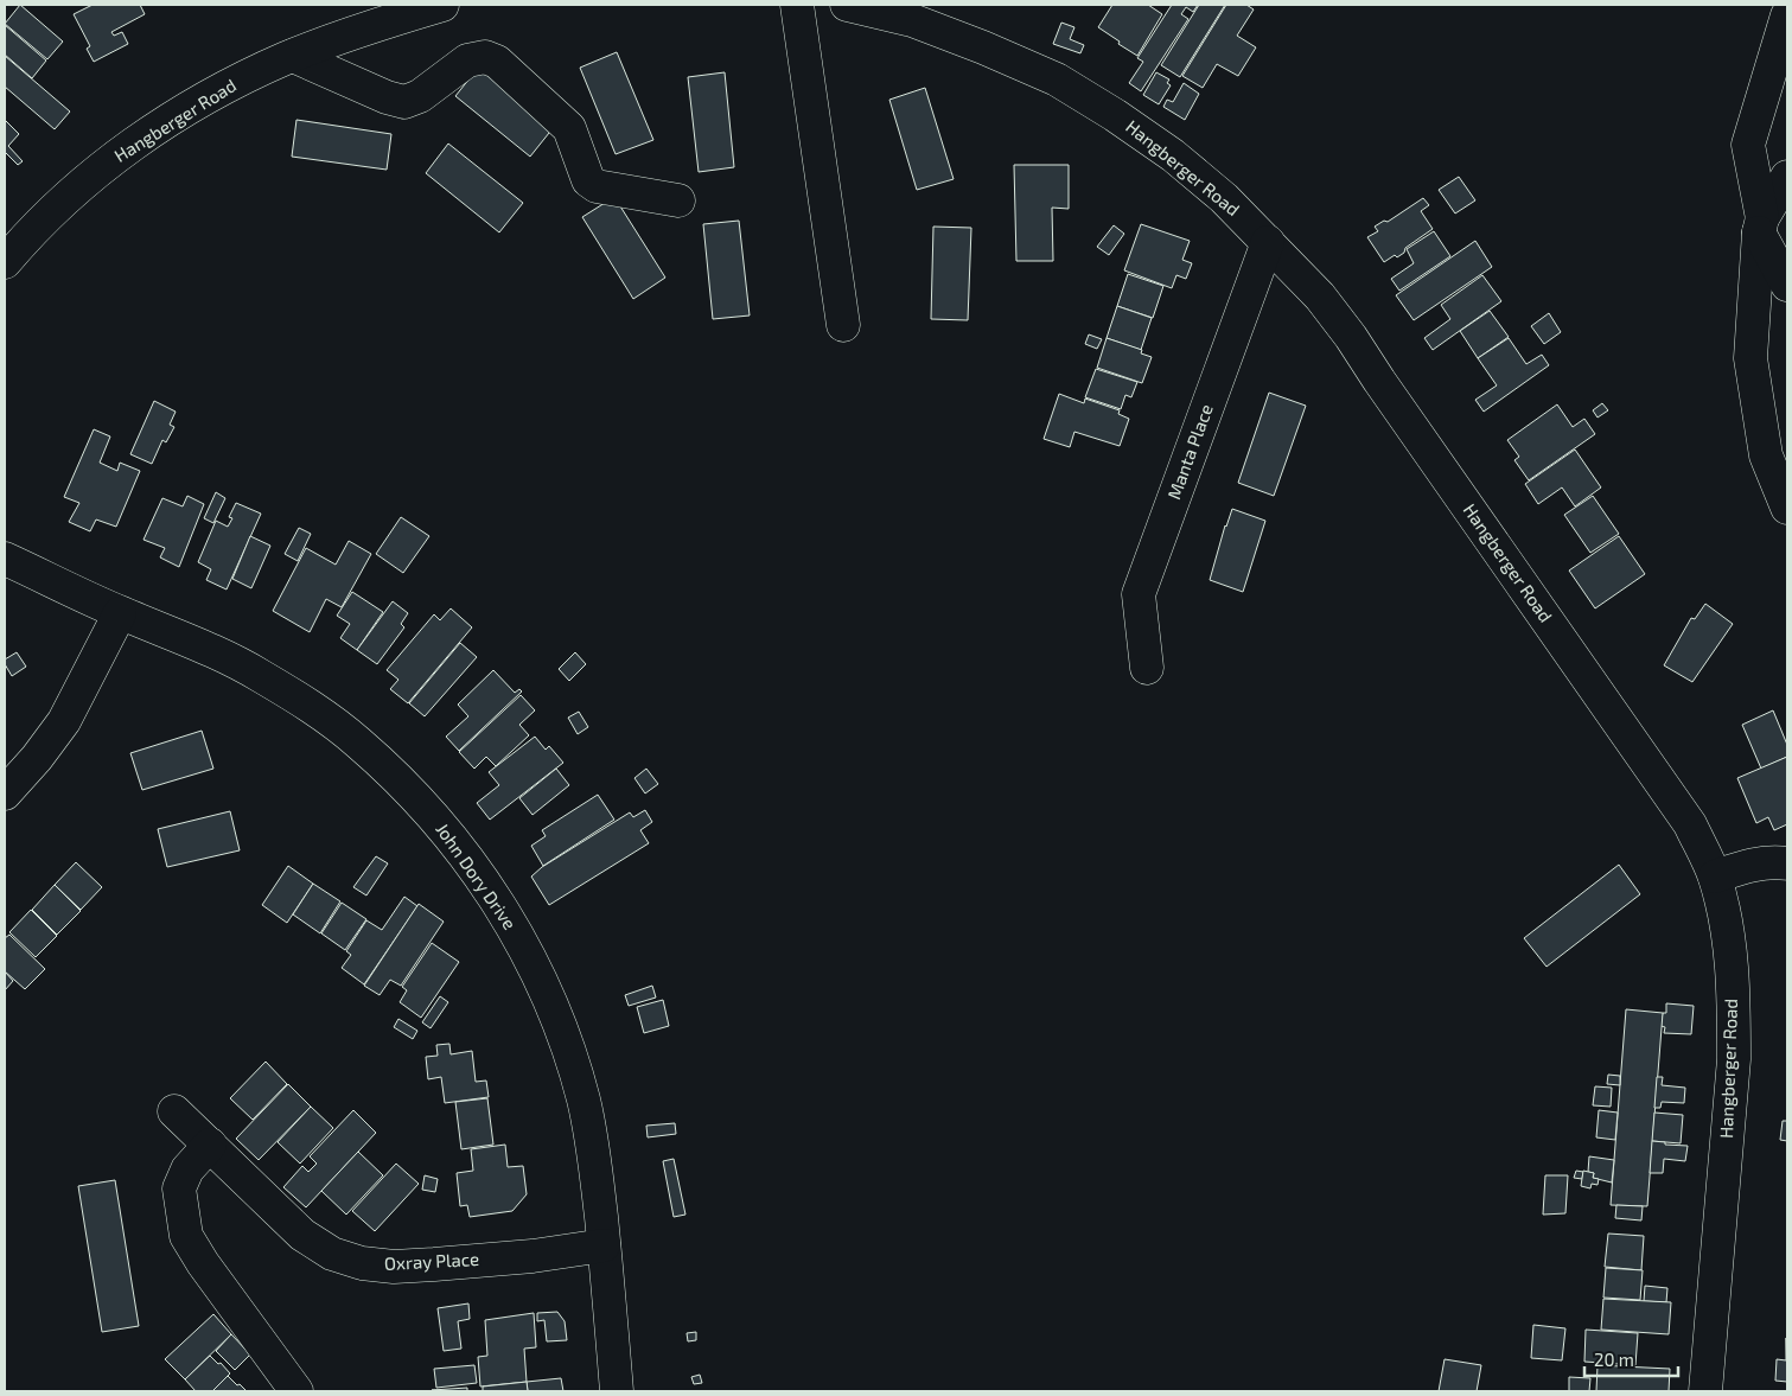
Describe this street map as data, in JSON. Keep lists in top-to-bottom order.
{
  "streets": {
    "street": [
      "Hangberger Road",
      "Manta Place",
      "John Dory Drive",
      "Oxray Place"
    ]
  },
  "crossings": [
    ["Hangberger Road", "Manta Place"],
    ["John Dory Drive", "Oxray Place"]
  ],
  "scale_bar": "20 m"
}
